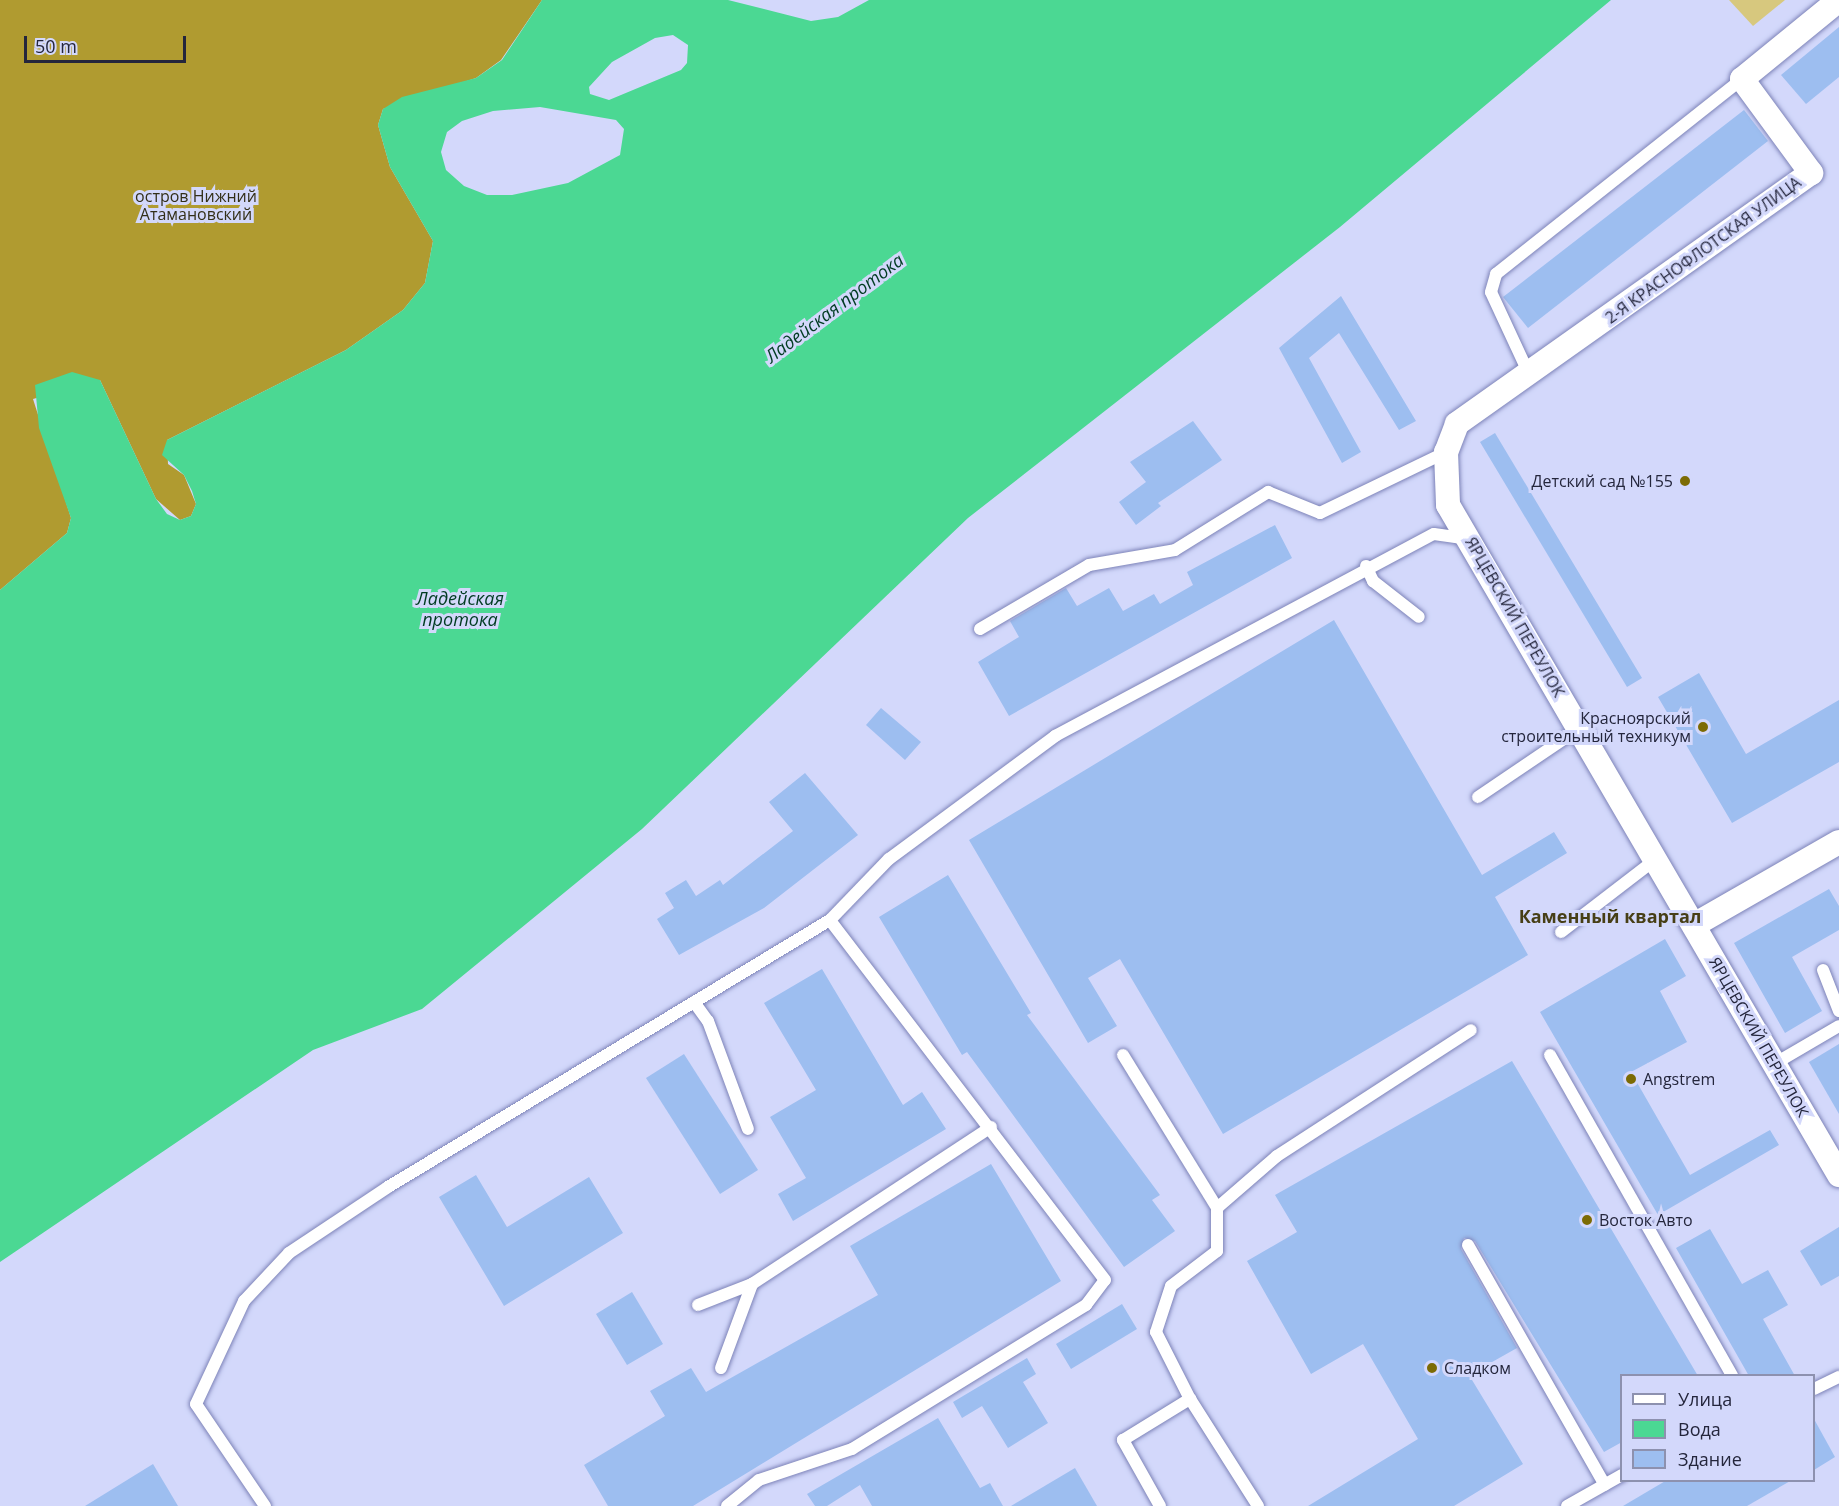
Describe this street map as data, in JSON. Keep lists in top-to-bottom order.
{
  "streets": {
    "street": ["2-Я КРАСНОФЛОТСКАЯ УЛИЦА", "ЯРЦЕВСКИЙ ПЕРЕУЛОК"]
  },
  "crossings": [
    ["2-Я КРАСНОФЛОТСКАЯ УЛИЦА", "ЯРЦЕВСКИЙ ПЕРЕУЛОК"]
  ],
  "districts": ["Каменный квартал"],
  "water": ["Ладейская протока"],
  "parks": ["остров Нижний Атамановский"],
  "places": [
    "Детский сад №155",
    "Красноярский строительный техникум",
    "Angstrem",
    "Восток Авто",
    "Сладком"
  ],
  "legend": ["Улица", "Вода", "Здание"],
  "scale_bar": "50 m"
}
